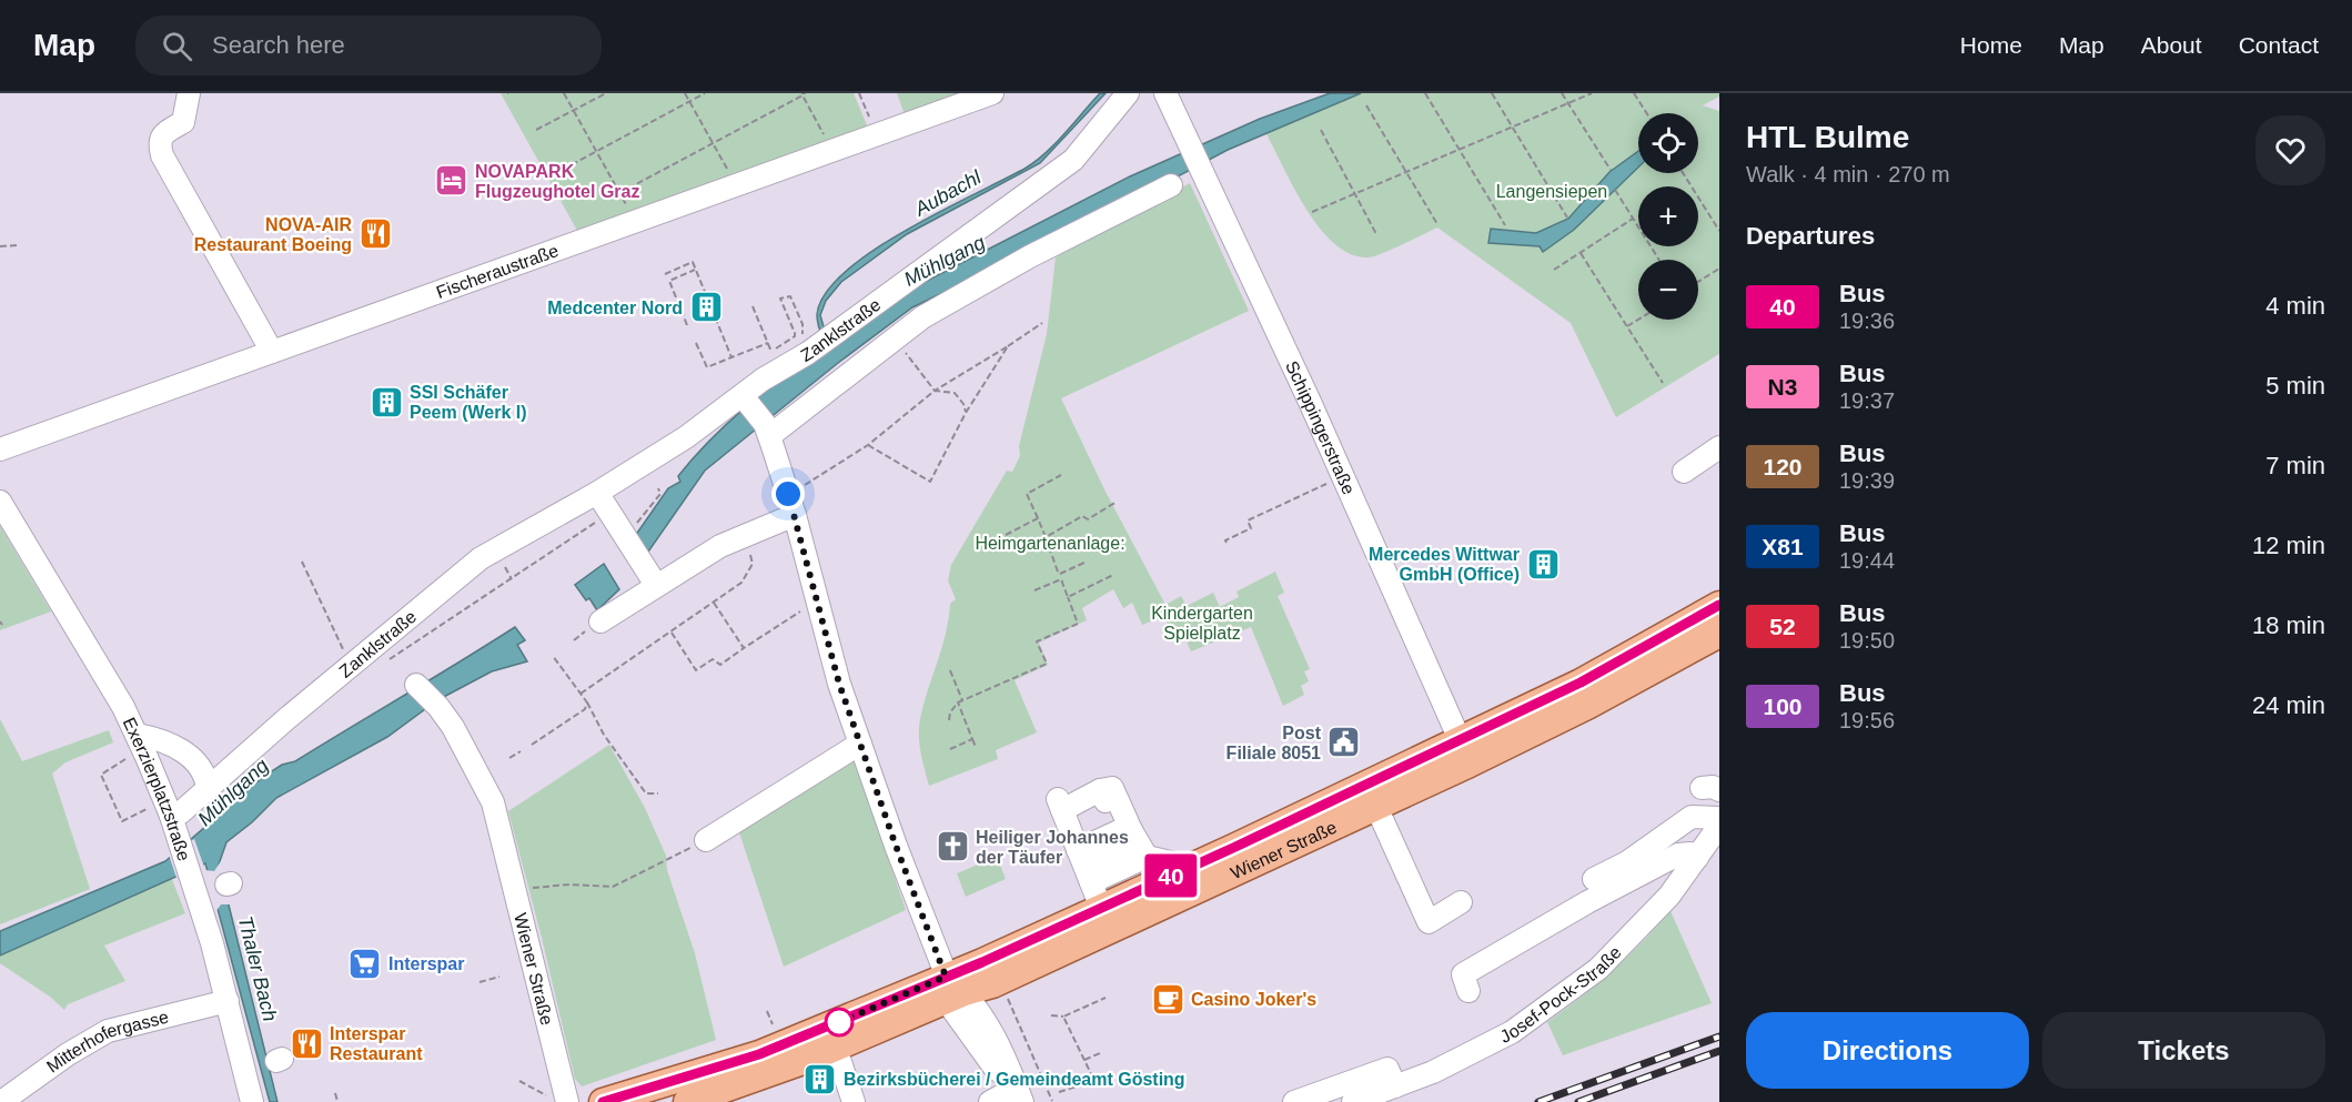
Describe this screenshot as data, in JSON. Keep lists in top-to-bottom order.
{
  "streets": {
    "main road": ["Wiener Straße"],
    "street": [
      "Fischeraustraße",
      "Zanklstraße",
      "Schippingerstraße",
      "Exerzierplatzstraße",
      "Josef-Pock-Straße",
      "Mitterhofergasse"
    ]
  },
  "crossings": [
    ["Zanklstraße", "Schippingerstraße"],
    ["Zanklstraße", "Exerzierplatzstraße"],
    ["Schippingerstraße", "Wiener Straße"],
    ["Exerzierplatzstraße", "Mitterhofergasse"]
  ],
  "water": ["Aubachl", "Mühlgang", "Thaler Bach"],
  "parks": ["Langensiepen", "Heimgartenanlage:", "Kindergarten Spielplatz"],
  "places": {
    "hotel": ["NOVAPARK Flugzeughotel Graz"],
    "restaurant": ["NOVA-AIR Restaurant Boeing", "Interspar Restaurant"],
    "building": [
      "Medcenter Nord",
      "SSI Schäfer Peem (Werk I)",
      "Mercedes Wittwar GmbH (Office)",
      "Bezirksbücherei / Gemeindeamt Gösting"
    ],
    "public building": ["Post Filiale 8051"],
    "church": ["Heiliger Johannes der Täufer"],
    "supermarket": ["Interspar"],
    "cafe": ["Casino Joker's"]
  },
  "lines": ["bus line 40"],
  "page": {
    "header": "Map",
    "search": "Search here",
    "nav": [
      "Home",
      "Map",
      "About",
      "Contact"
    ],
    "on_map": "40",
    "heading": [
      ["HTL Bulme", "Walk · 4 min · 270 m"],
      "Departures"
    ],
    "map_buttons": ["+", "−"],
    "list": [
      {
        "mark": "40",
        "name": "Bus",
        "note": "19:36",
        "value": "4 min"
      },
      {
        "mark": "N3",
        "name": "Bus",
        "note": "19:37",
        "value": "5 min"
      },
      {
        "mark": "120",
        "name": "Bus",
        "note": "19:39",
        "value": "7 min"
      },
      {
        "mark": "X81",
        "name": "Bus",
        "note": "19:44",
        "value": "12 min"
      },
      {
        "mark": "52",
        "name": "Bus",
        "note": "19:50",
        "value": "18 min"
      },
      {
        "mark": "100",
        "name": "Bus",
        "note": "19:56",
        "value": "24 min"
      }
    ],
    "buttons": ["Directions", "Tickets"]
  }
}
